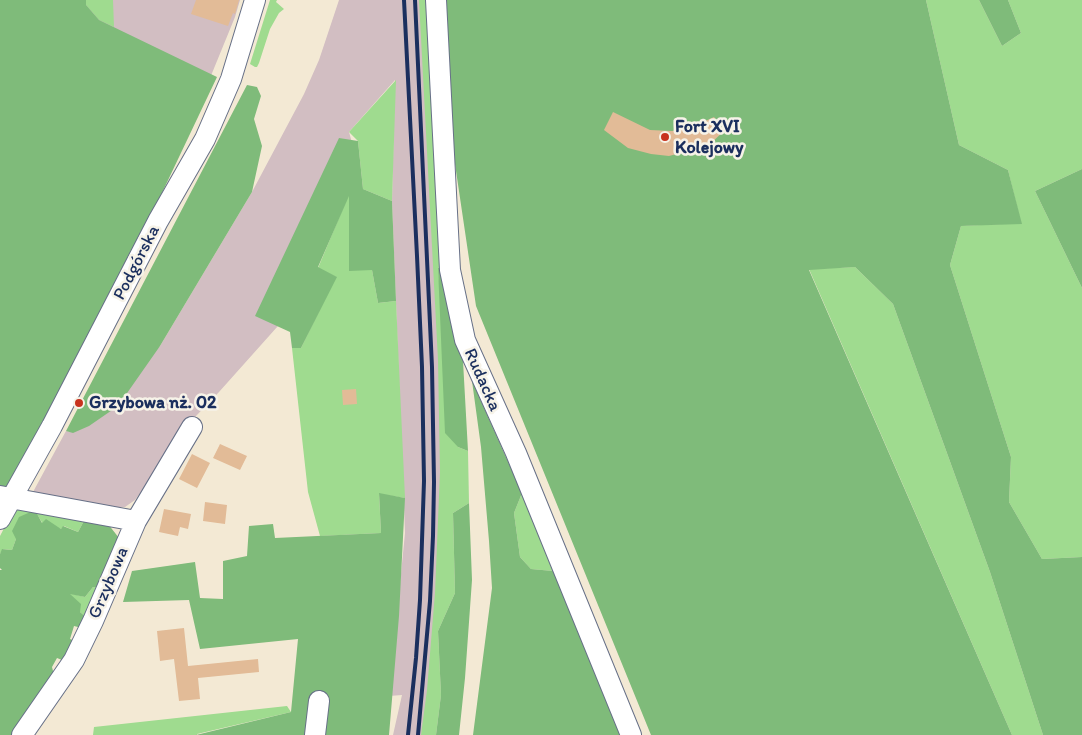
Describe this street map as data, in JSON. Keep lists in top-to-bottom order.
{
  "streets": {
    "street": ["Podgórska", "Rudacka", "Grzybowa"]
  },
  "places": ["Fort XVI Kolejowy", "Grzybowa nż. 02"]
}
